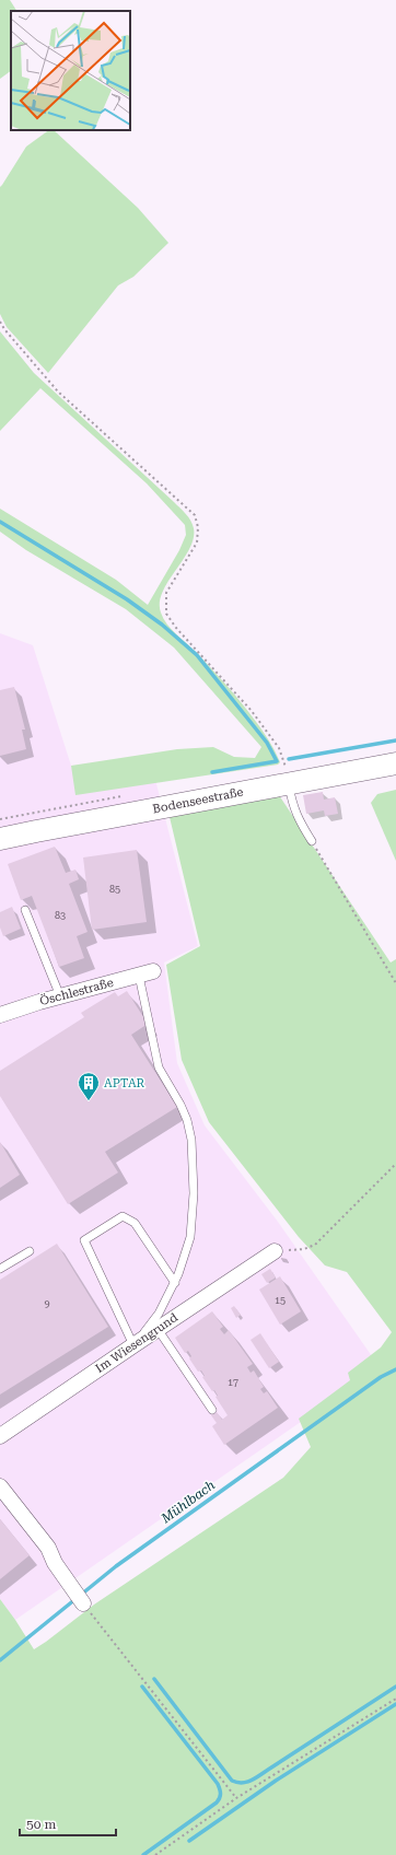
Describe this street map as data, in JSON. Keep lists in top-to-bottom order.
{
  "streets": {
    "street": ["Bodenseestraße", "Öschlestraße", "Im Wiesengrund"]
  },
  "water": ["Mühlbach"],
  "places": {
    "building": ["APTAR"]
  },
  "house_numbers": [
    "85",
    "83",
    "15",
    "9",
    "17"
  ],
  "scale_bar": "50 m"
}
